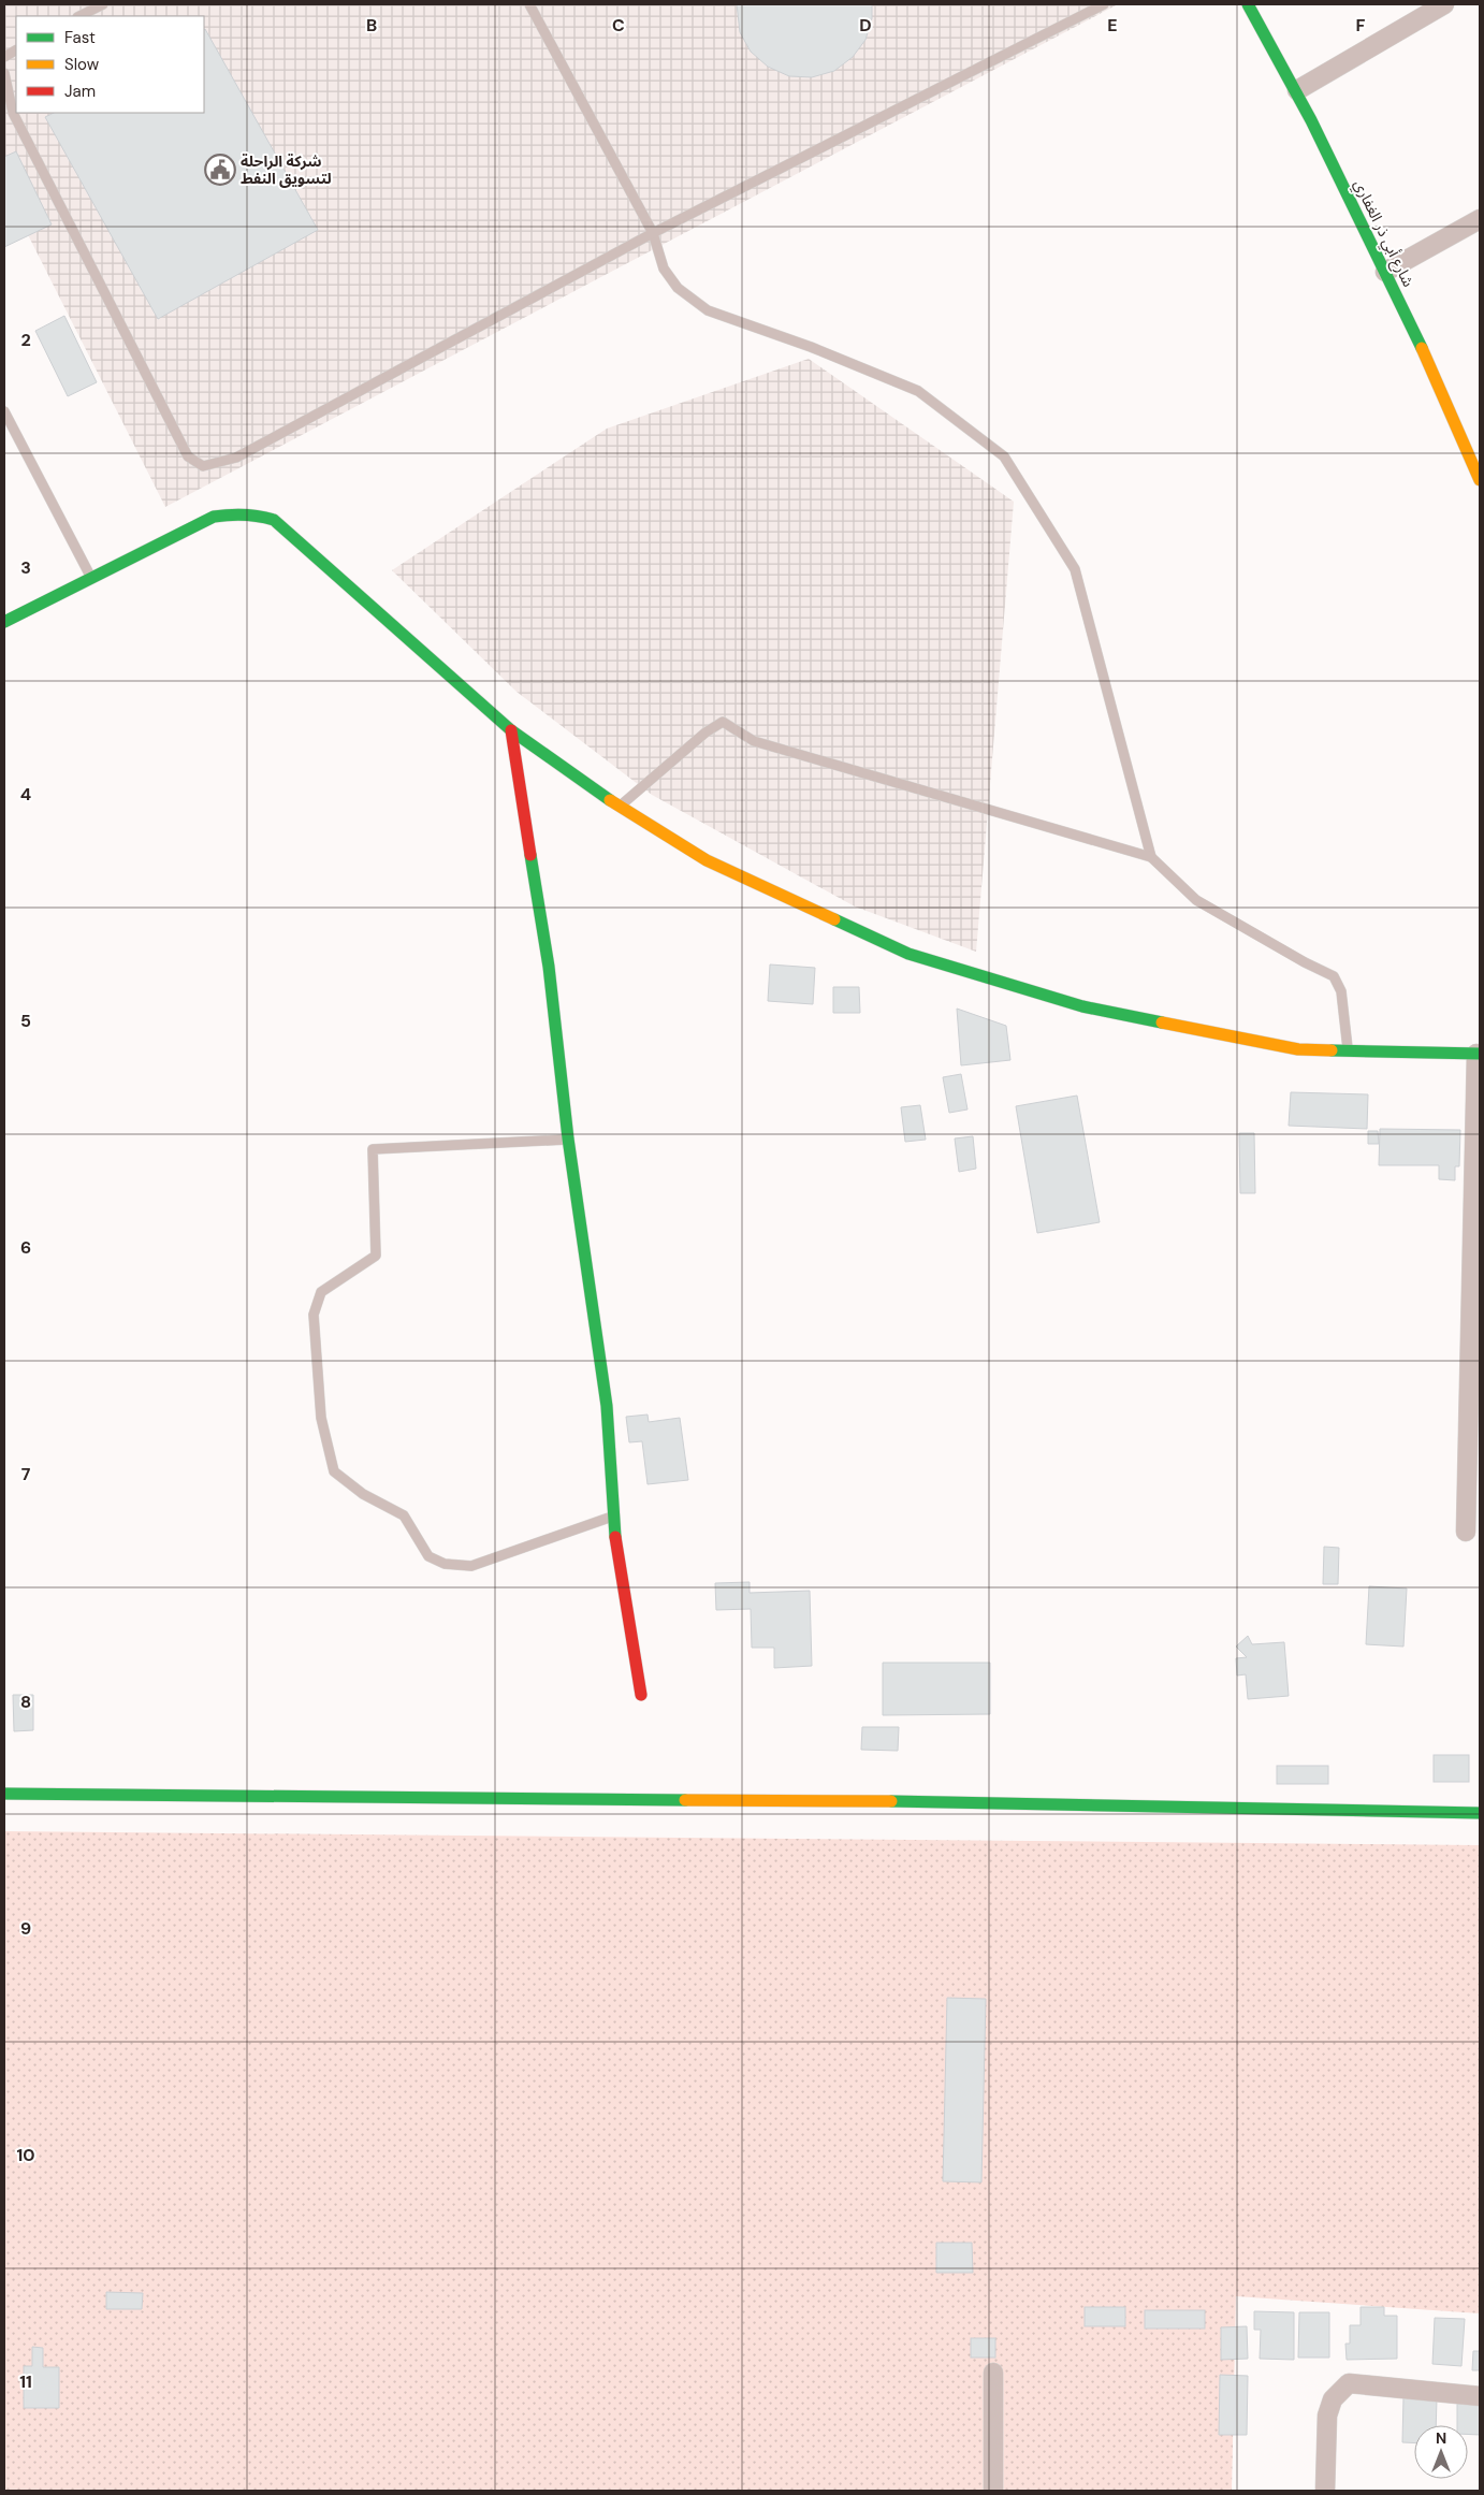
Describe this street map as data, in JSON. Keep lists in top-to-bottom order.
{
  "streets": {
    "street": ["شارع أبي ذر الغفاري"]
  },
  "places": {
    "public building": ["شركة الراحلة لتسويق النفط"]
  },
  "legend": ["Fast", "Slow", "Jam"],
  "north": "top",
  "grid": {
    "columns": [
      "B",
      "C",
      "D",
      "E",
      "F"
    ],
    "rows": [
      "2",
      "3",
      "4",
      "5",
      "6",
      "7",
      "8",
      "9",
      "10",
      "11"
    ]
  }
}
